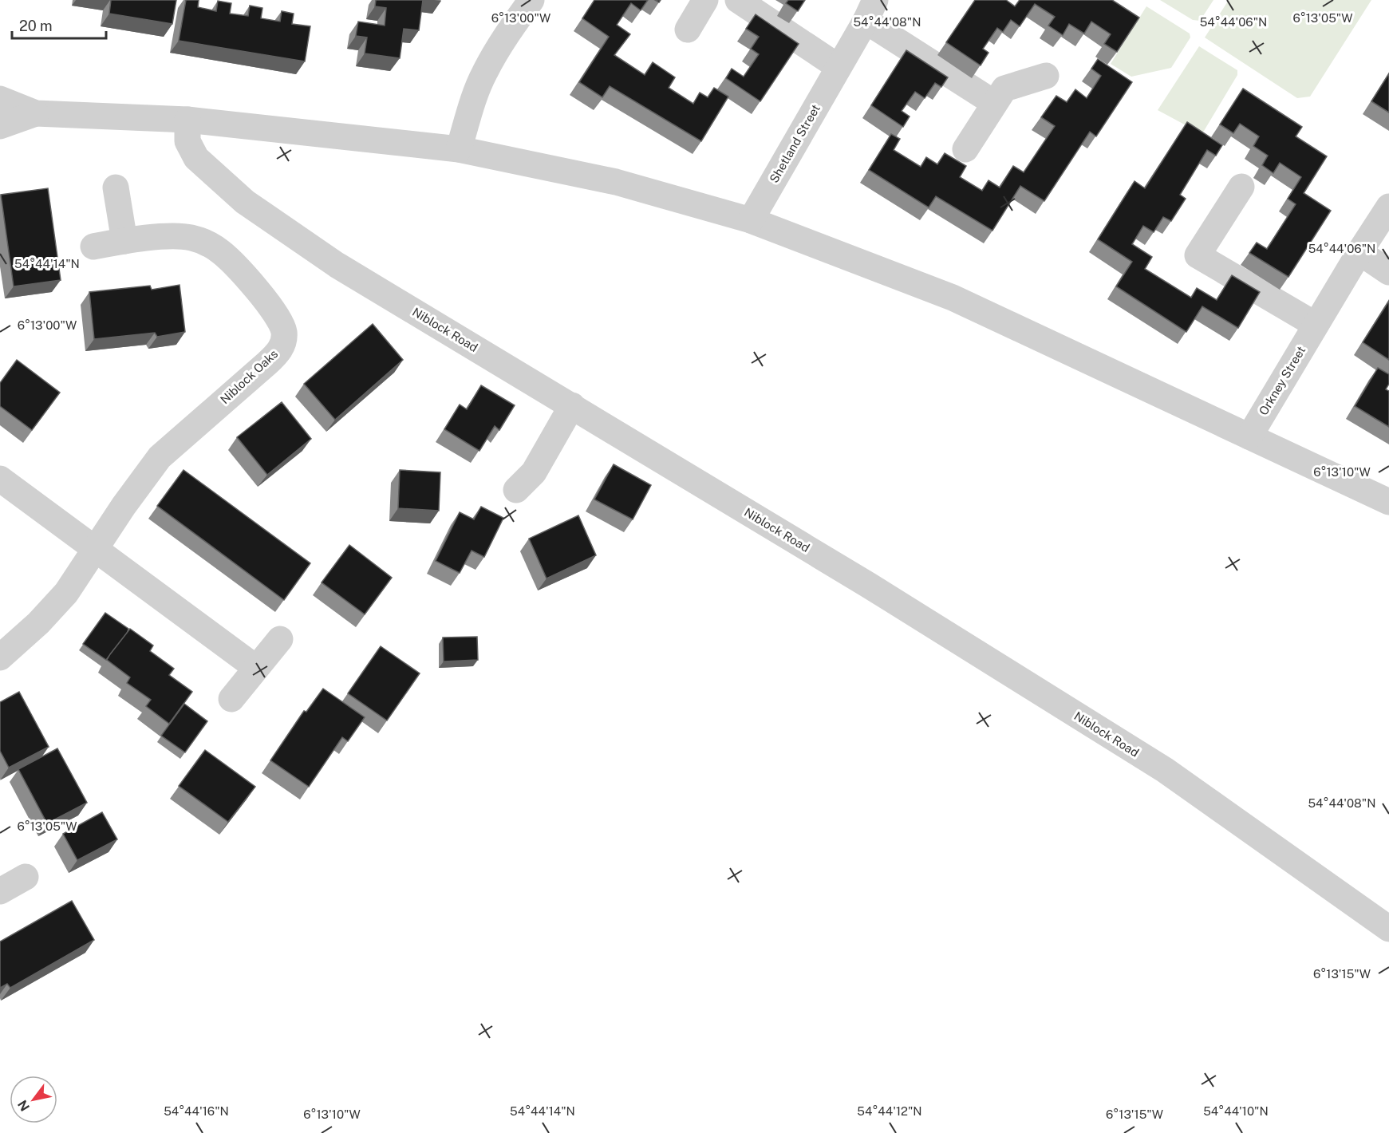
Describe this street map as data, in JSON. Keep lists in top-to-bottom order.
{
  "streets": {
    "street": [
      "Shetland Street",
      "Niblock Road",
      "Niblock Oaks",
      "Orkney Street"
    ]
  },
  "scale_bar": "20 m",
  "north": "bottom left",
  "coordinates": [
    "6°13'00\"W",
    "6°13'05\"W",
    "54°44'08\"N",
    "54°44'06\"N",
    "54°44'14\"N",
    "6°13'10\"W",
    "6°13'15\"W",
    "54°44'16\"N",
    "54°44'12\"N",
    "54°44'10\"N"
  ]
}
